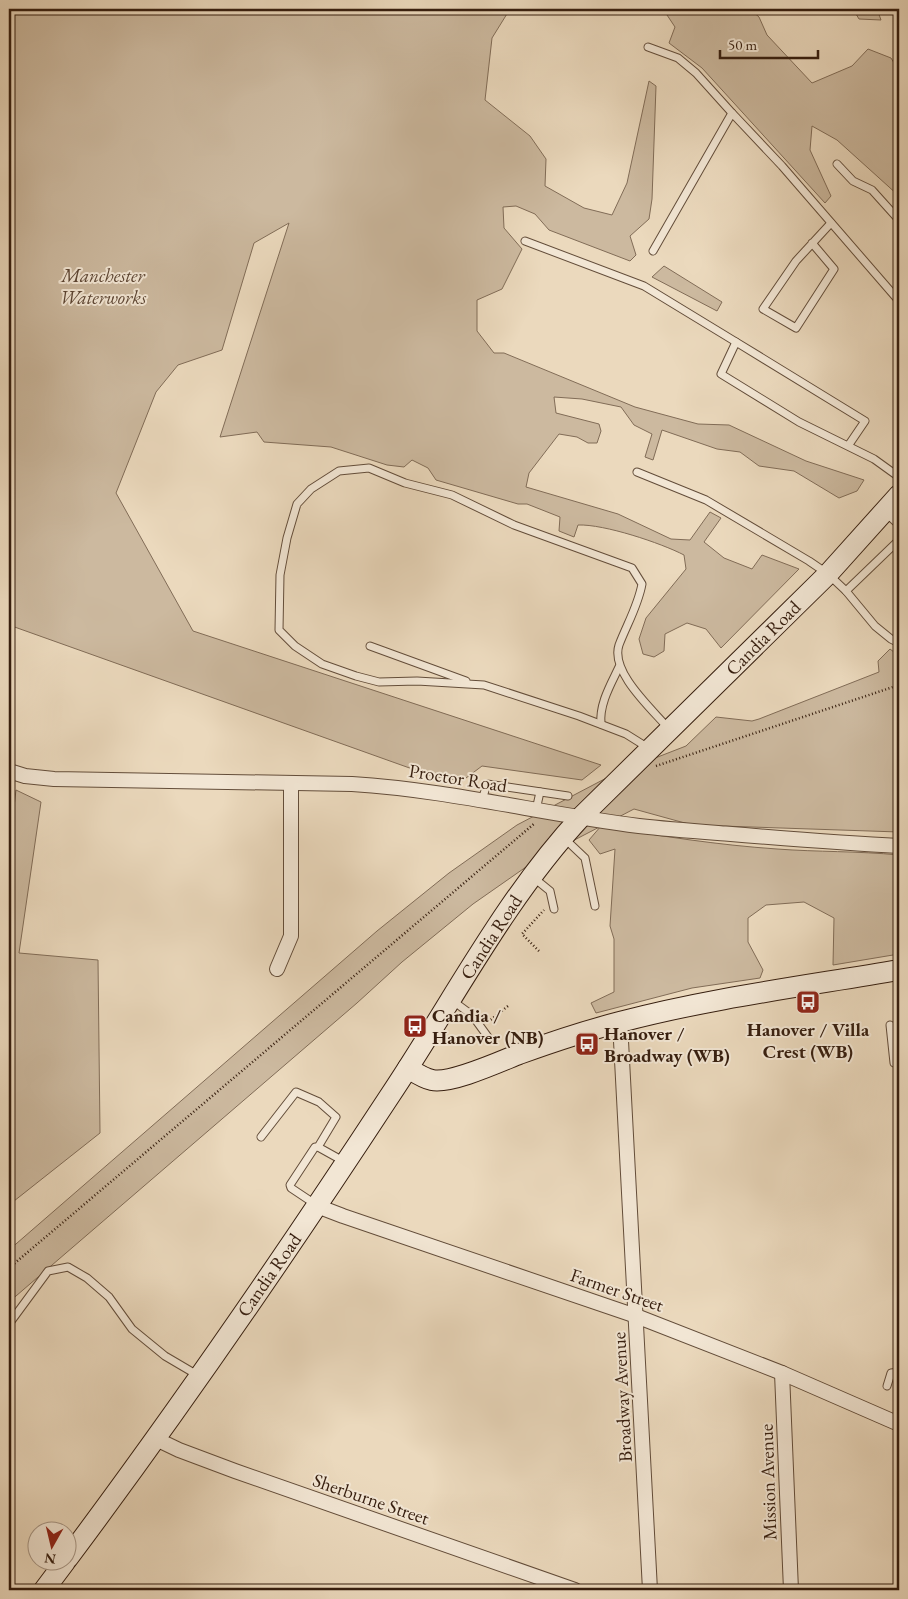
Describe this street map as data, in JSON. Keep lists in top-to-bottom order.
{
  "streets": {
    "main road": ["Candia Road"],
    "street": [
      "Proctor Road",
      "Farmer Street",
      "Broadway Avenue",
      "Mission Avenue",
      "Sherburne Street"
    ]
  },
  "crossings": [
    ["Candia Road", "Proctor Road"],
    ["Candia Road", "Farmer Street"],
    ["Candia Road", "Sherburne Street"],
    ["Farmer Street", "Broadway Avenue"],
    ["Farmer Street", "Mission Avenue"]
  ],
  "parks": ["Manchester Waterworks"],
  "places": {
    "bus stop": ["Hanover / Villa Crest (WB)", "Candia / Hanover (NB)", "Hanover / Broadway (WB)"]
  },
  "scale_bar": "50 m",
  "north": "bottom"
}
